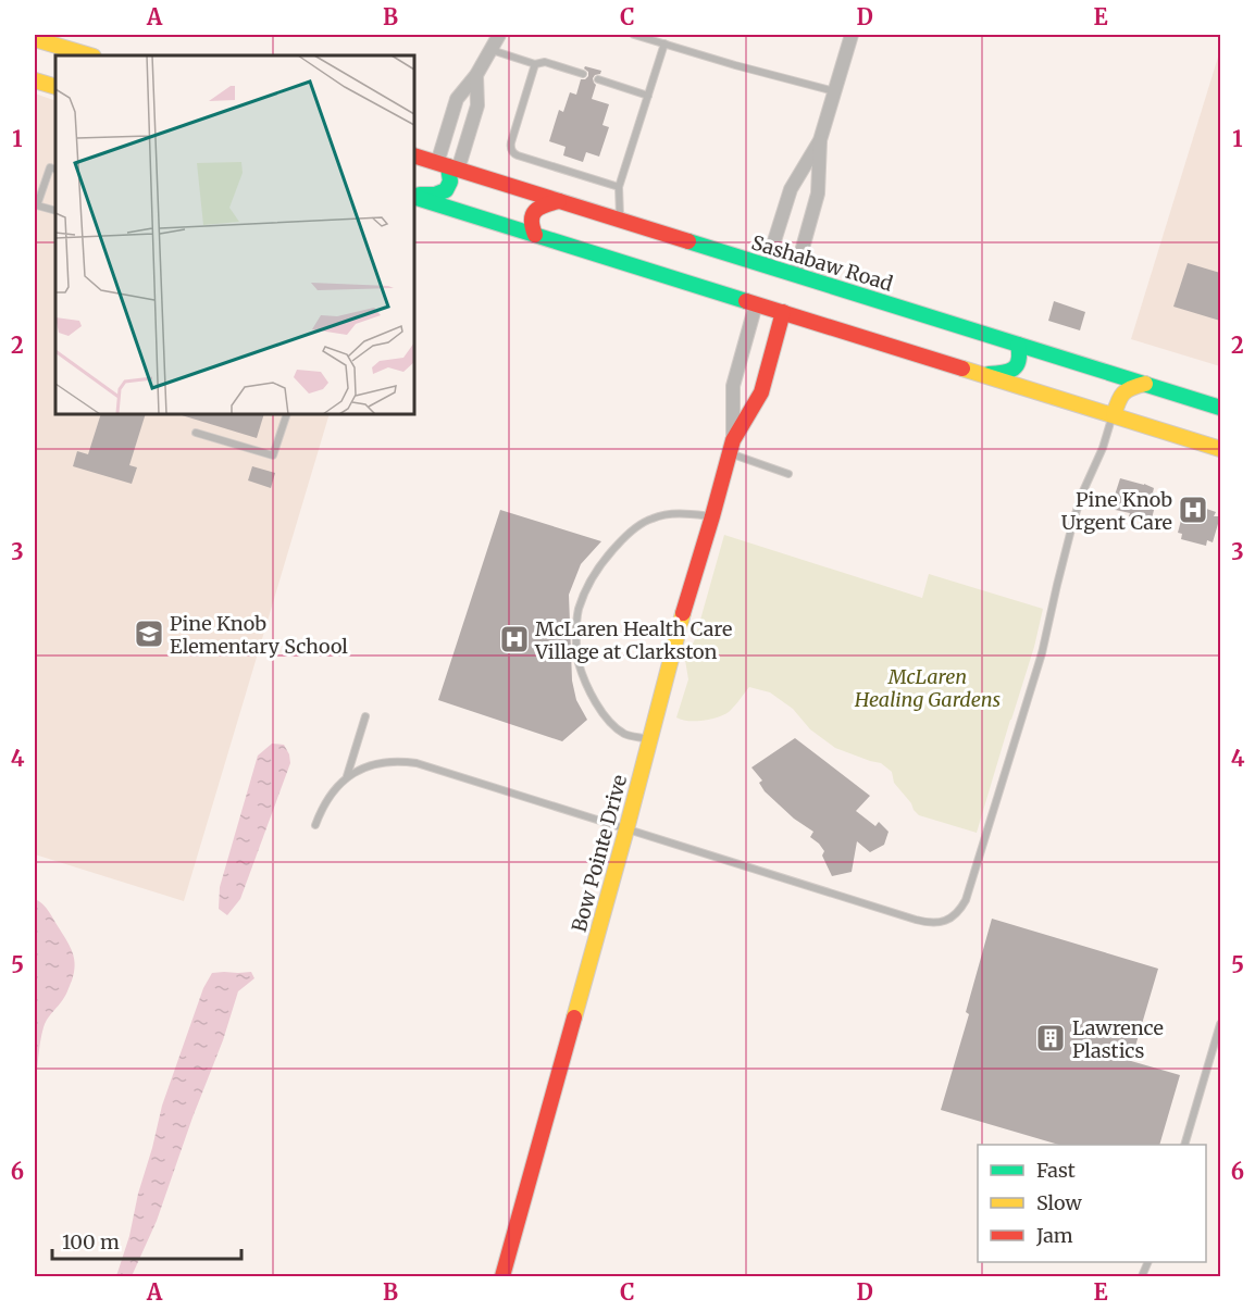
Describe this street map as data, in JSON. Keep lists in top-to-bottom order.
{
  "streets": {
    "main road": ["Sashabaw Road", "Bow Pointe Drive"]
  },
  "parks": ["McLaren Healing Gardens"],
  "places": {
    "hospital": ["Pine Knob Urgent Care", "McLaren Health Care Village at Clarkston"],
    "school or university": ["Pine Knob Elementary School"],
    "building": ["Lawrence Plastics"]
  },
  "legend": ["Fast", "Slow", "Jam"],
  "scale_bar": "100 m",
  "grid": {
    "columns": [
      "A",
      "B",
      "C",
      "D",
      "E"
    ],
    "rows": [
      "1",
      "2",
      "3",
      "4",
      "5",
      "6"
    ]
  }
}
